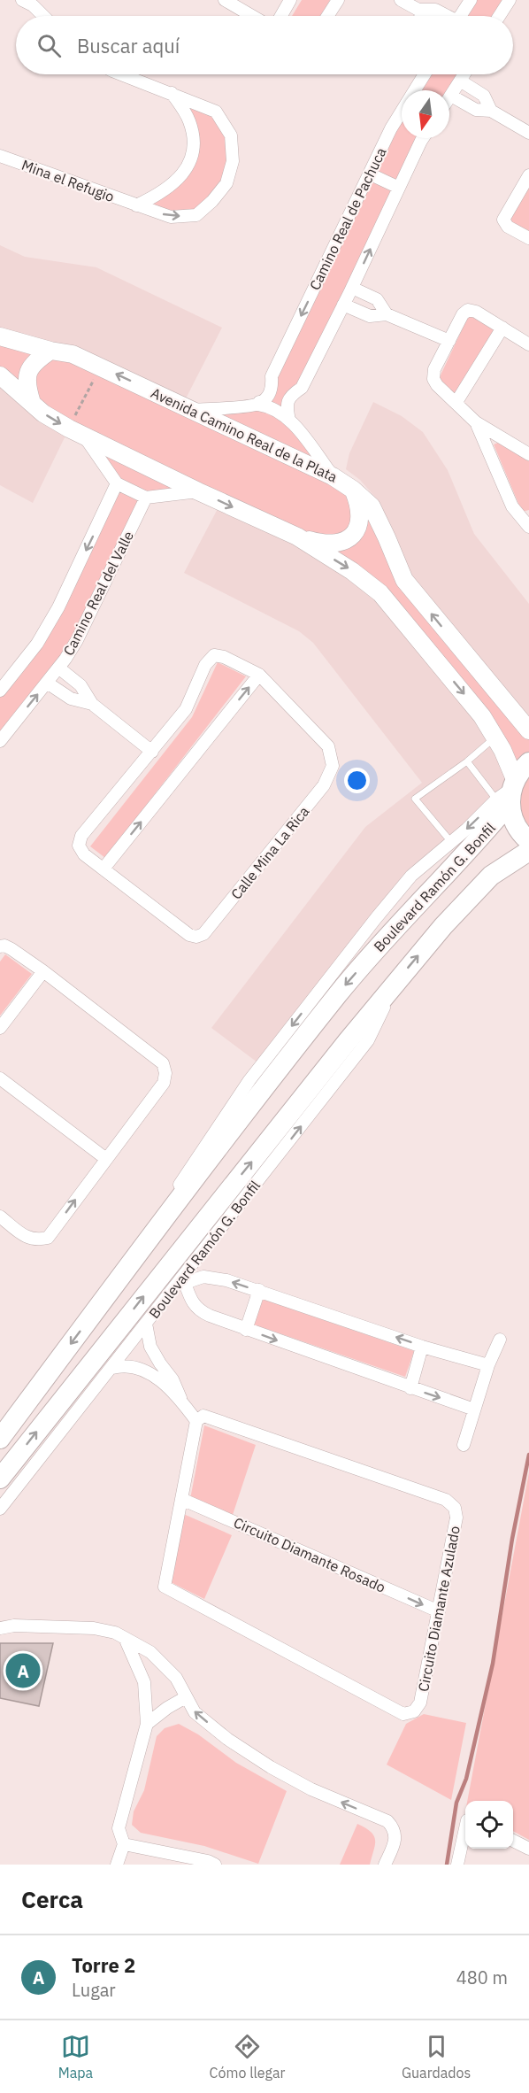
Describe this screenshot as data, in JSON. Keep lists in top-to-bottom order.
{
  "streets": {
    "main road": ["Avenida Camino Real de la Plata", "Boulevard Ramón G. Bonfil"],
    "street": [
      "Mina el Refugio",
      "Camino Real de Pachuca",
      "Camino Real del Valle",
      "Calle Mina La Rica",
      "Circuito Diamante Rosado",
      "Circuito Diamante Azulado"
    ]
  },
  "crossings": [
    ["Circuito Diamante Rosado", "Circuito Diamante Azulado"]
  ],
  "one_way": ["Circuito Diamante Rosado"],
  "north": "bottom",
  "page": {
    "search": "Buscar aquí",
    "pins": "A",
    "heading": "Cerca",
    "list": [
      {
        "mark": "A",
        "name": "Torre 2",
        "note": "Lugar",
        "value": "480 m"
      }
    ],
    "nav": ["Mapa", "Cómo llegar", "Guardados"]
  }
}
